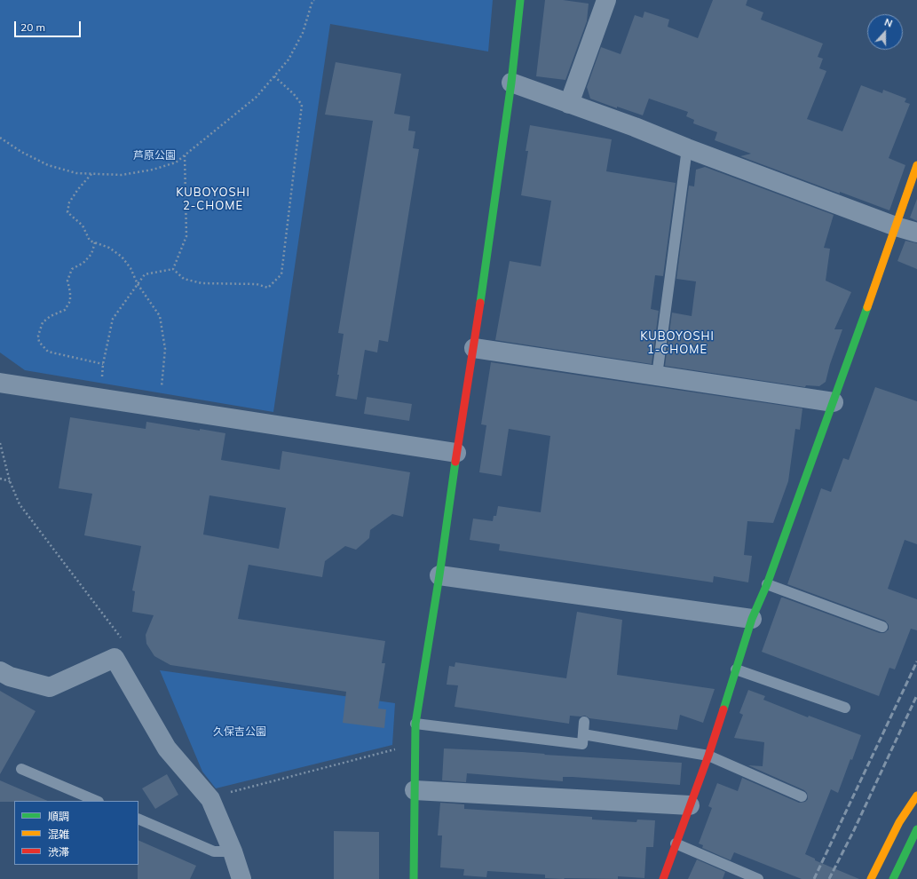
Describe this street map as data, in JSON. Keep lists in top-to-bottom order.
{
  "districts": ["KUBOYOSHI 2-CHOME", "KUBOYOSHI 1-CHOME"],
  "parks": ["芦原公園", "久保吉公園"],
  "legend": ["順調", "混雑", "渋滞"],
  "scale_bar": "20 m",
  "north": "top"
}
